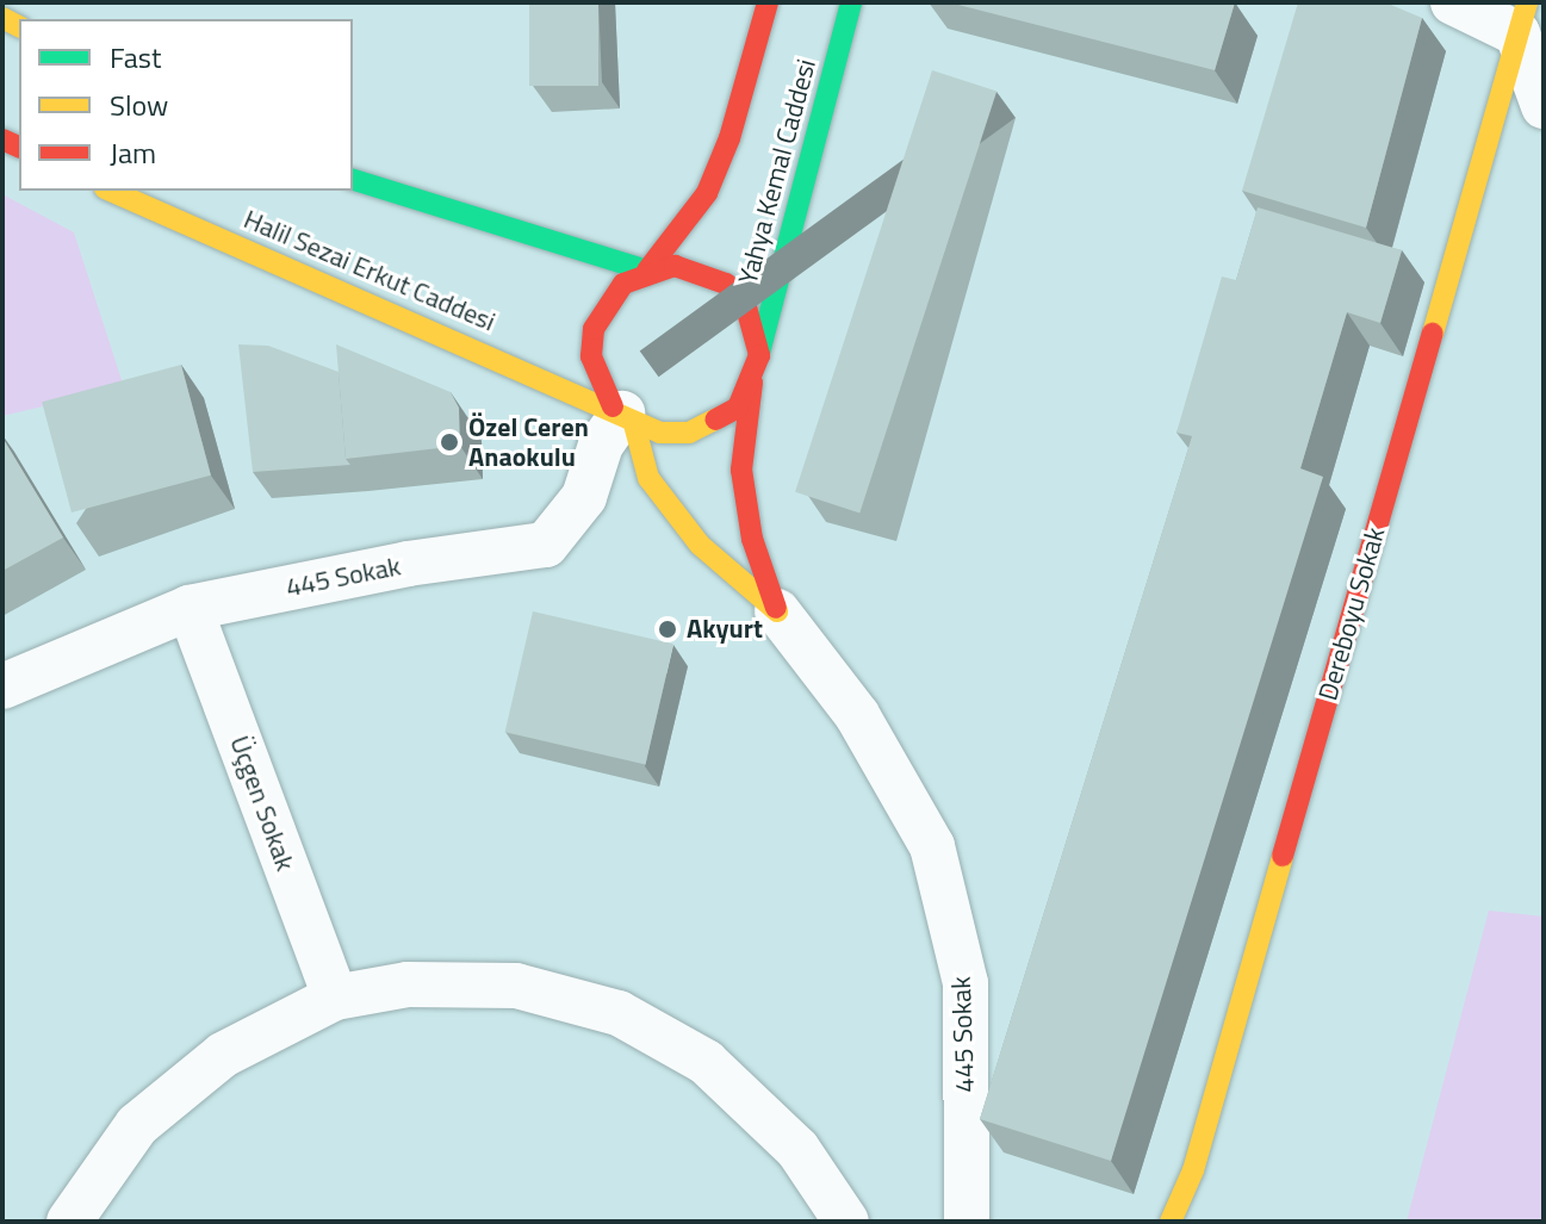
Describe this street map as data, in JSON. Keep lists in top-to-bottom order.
{
  "streets": {
    "main road": [
      "Yahya Kemal Caddesi",
      "Halil Sezai Erkut Caddesi",
      "445 Sokak",
      "Dereboyu Sokak"
    ],
    "street": ["Üçgen Sokak"]
  },
  "crossings": [
    ["Yahya Kemal Caddesi", "Halil Sezai Erkut Caddesi"],
    ["Yahya Kemal Caddesi", "445 Sokak"],
    ["Halil Sezai Erkut Caddesi", "445 Sokak"],
    ["445 Sokak", "Üçgen Sokak"]
  ],
  "places": ["Özel Ceren Anaokulu", "Akyurt"],
  "legend": ["Fast", "Slow", "Jam"]
}
